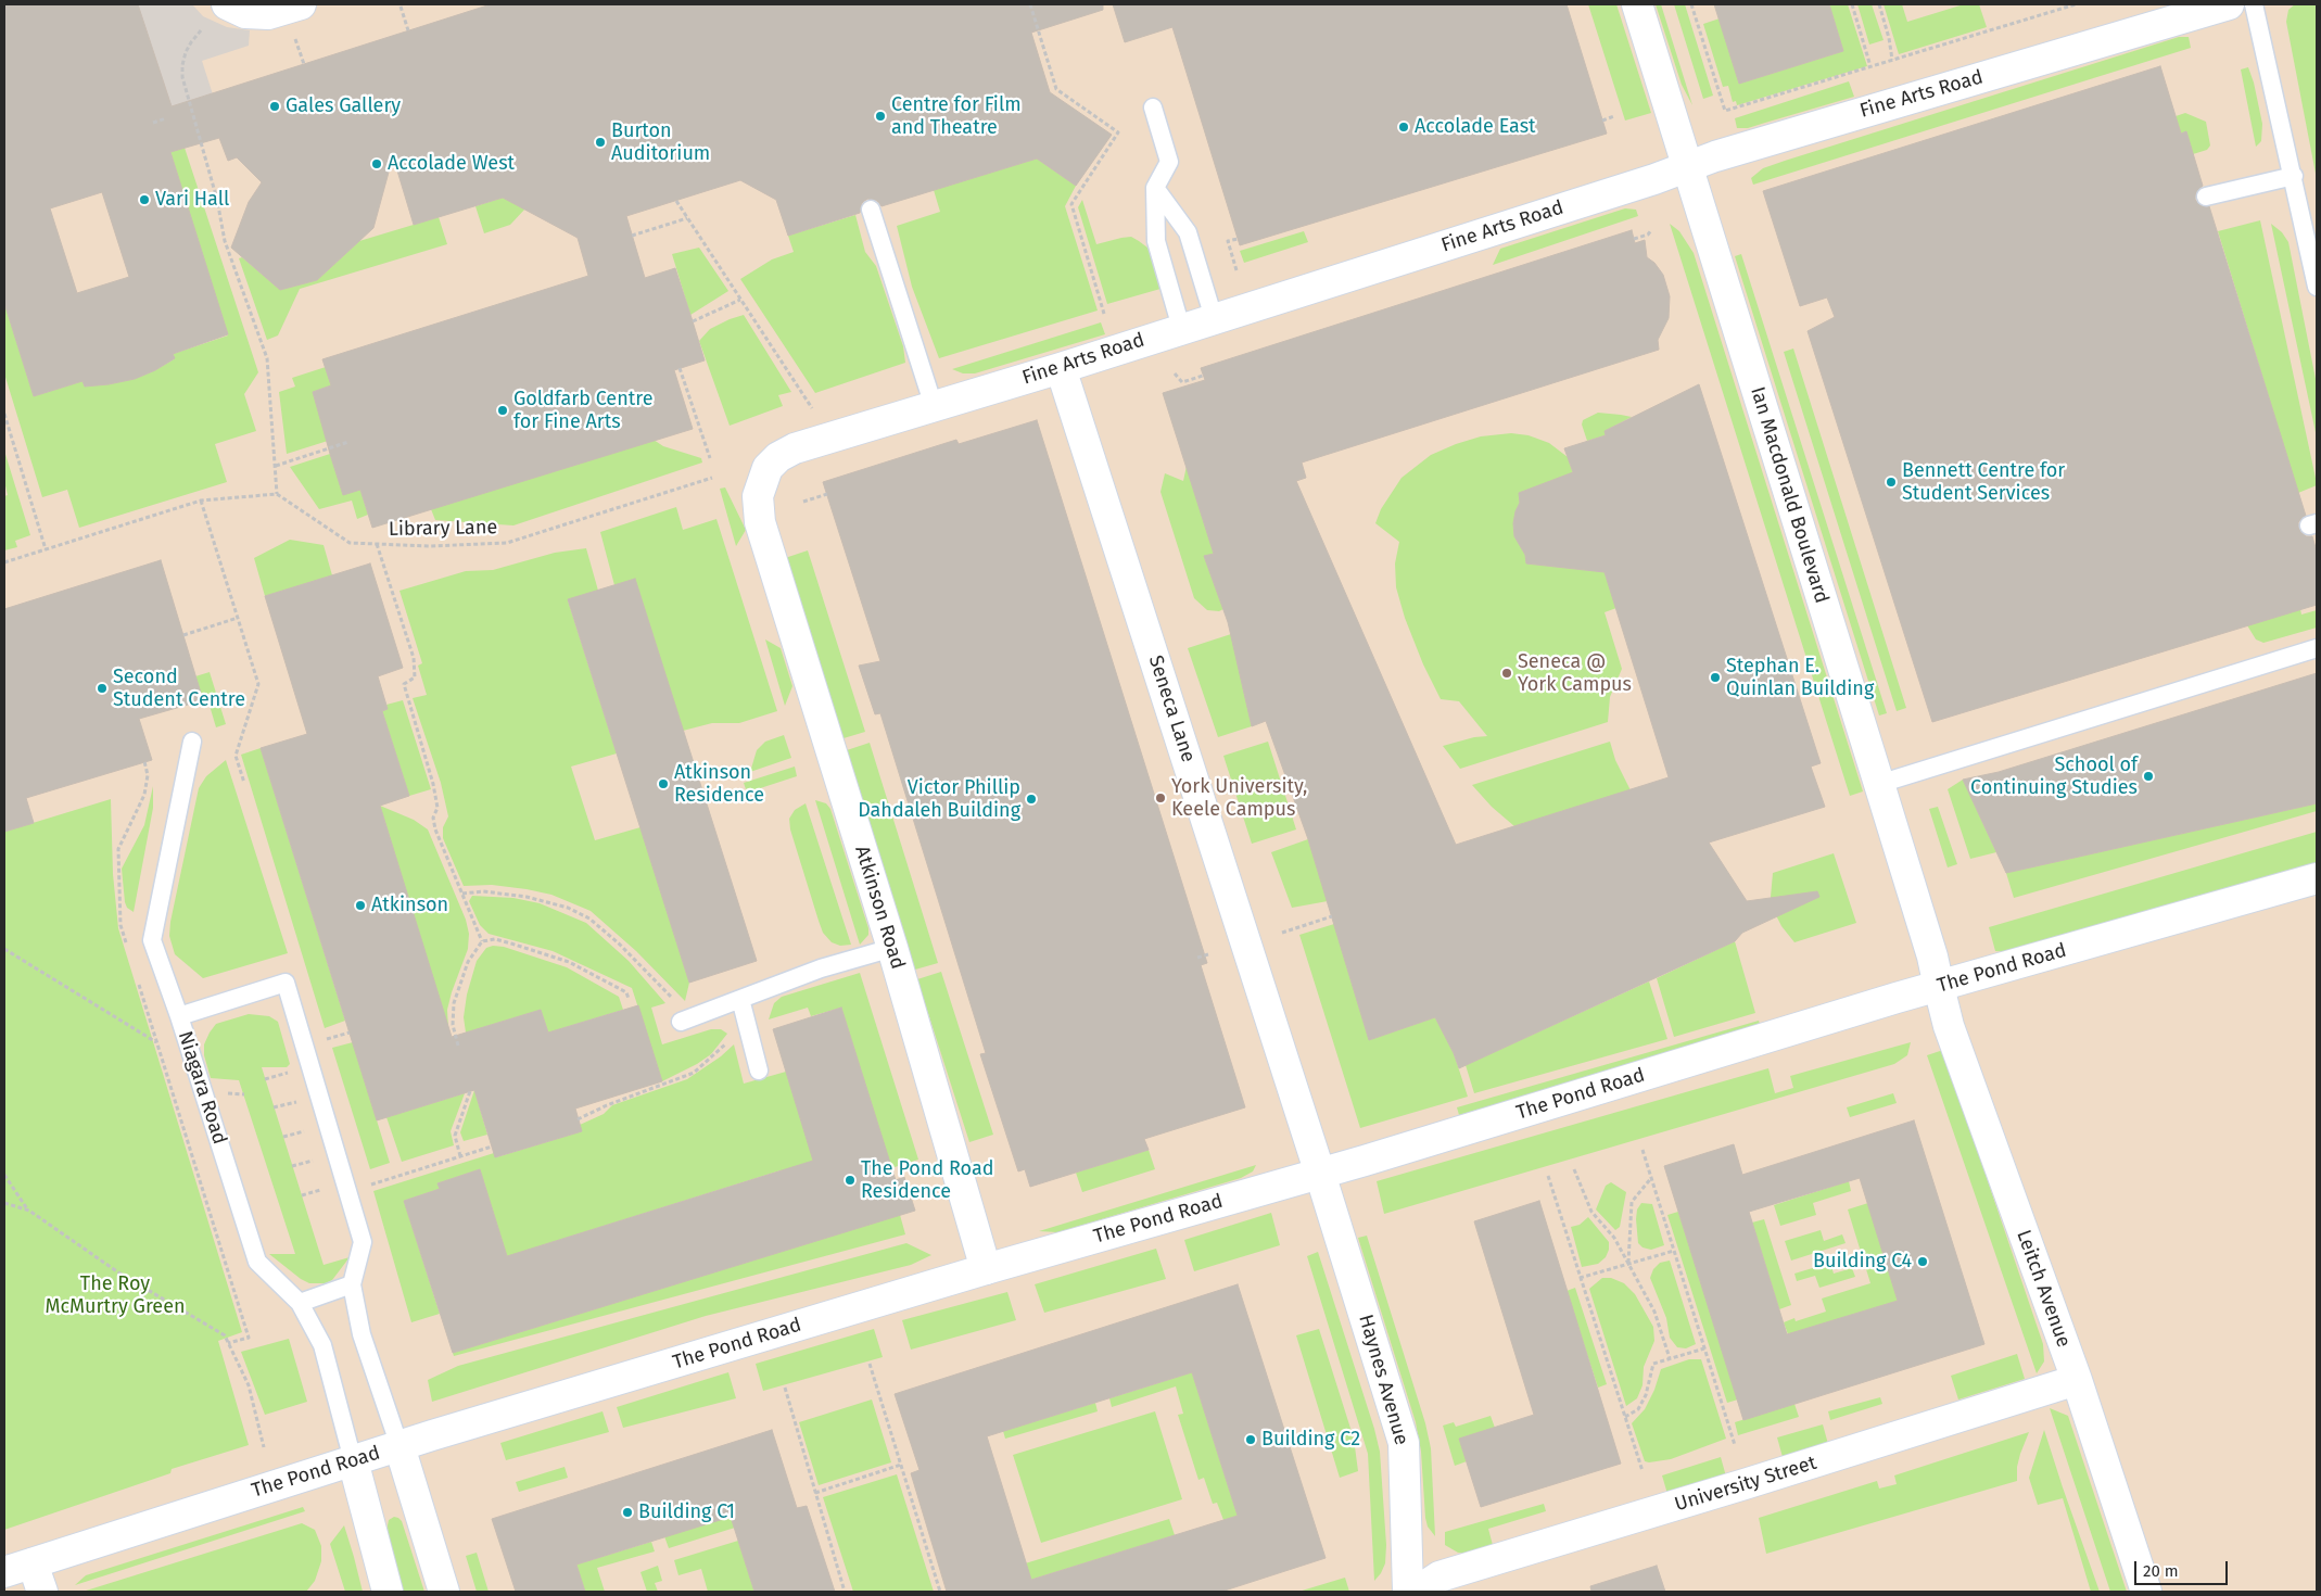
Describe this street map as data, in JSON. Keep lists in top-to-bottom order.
{
  "streets": {
    "street": [
      "Fine Arts Road",
      "Ian Macdonald Boulevard",
      "Seneca Lane",
      "Atkinson Road",
      "The Pond Road",
      "Leitch Avenue",
      "Haynes Avenue",
      "University Street"
    ],
    "lane": ["Niagara Road"],
    "path": ["Library Lane"]
  },
  "crossings": [
    ["Fine Arts Road", "Ian Macdonald Boulevard"],
    ["Fine Arts Road", "Seneca Lane"],
    ["Fine Arts Road", "Atkinson Road"],
    ["Ian Macdonald Boulevard", "The Pond Road"],
    ["Ian Macdonald Boulevard", "Leitch Avenue"],
    ["Seneca Lane", "The Pond Road"],
    ["Seneca Lane", "Haynes Avenue"],
    ["Atkinson Road", "The Pond Road"],
    ["The Pond Road", "Niagara Road"],
    ["The Pond Road", "Leitch Avenue"],
    ["The Pond Road", "Haynes Avenue"],
    ["Leitch Avenue", "University Street"]
  ],
  "parks": ["The Roy McMurtry Green"],
  "places": [
    "Gales Gallery",
    "Centre for Film and Theatre",
    "Accolade East",
    "Burton Auditorium",
    "Accolade West",
    "Vari Hall",
    "Goldfarb Centre for Fine Arts",
    "Bennett Centre for Student Services",
    "Seneca @ York Campus",
    "Stephan E. Quinlan Building",
    "Second Student Centre",
    "School of Continuing Studies",
    "Atkinson Residence",
    "York University, Keele Campus",
    "Victor Phillip Dahdaleh Building",
    "Atkinson",
    "The Pond Road Residence",
    "Building C4",
    "Building C2",
    "Building C1"
  ],
  "scale_bar": "20 m"
}
